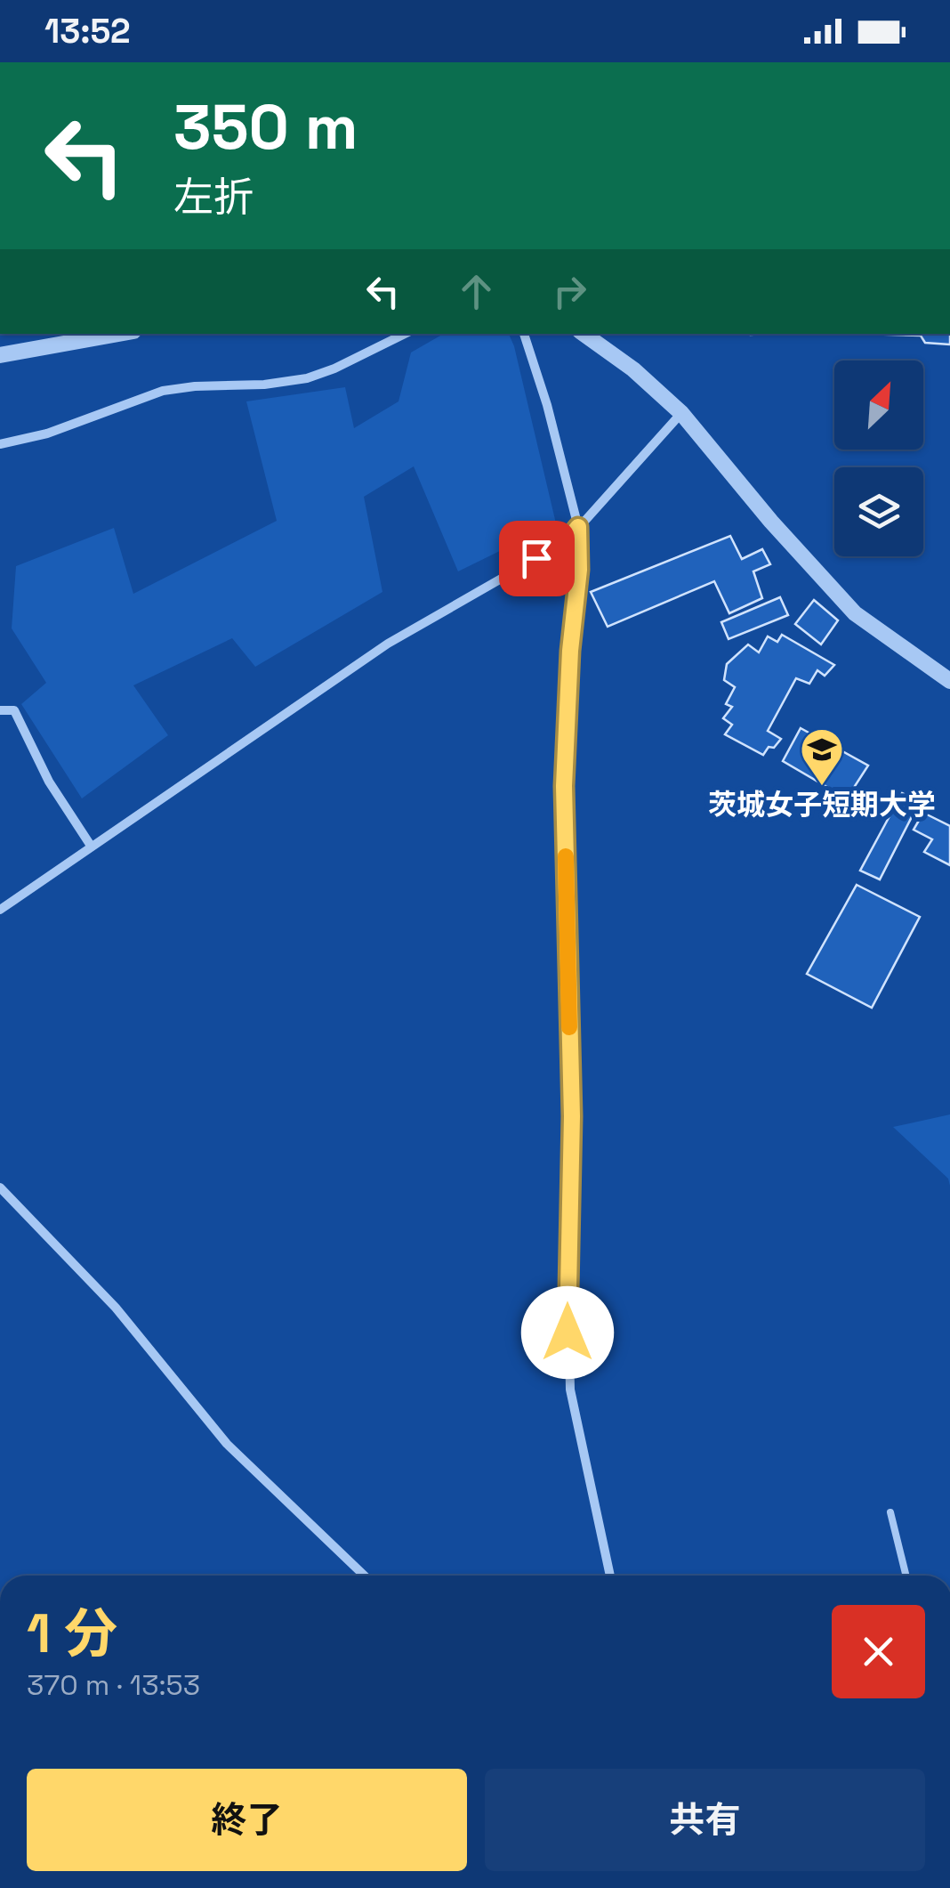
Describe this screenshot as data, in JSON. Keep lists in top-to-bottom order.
{
  "places": {
    "school or university": ["茨城女子短期大学"]
  },
  "north": "top right",
  "page": {
    "status": "13:52",
    "turn": ["350 m", "左折"],
    "heading": ["1 分", "370 m · 13:53"],
    "buttons": ["終了", "共有"]
  }
}
